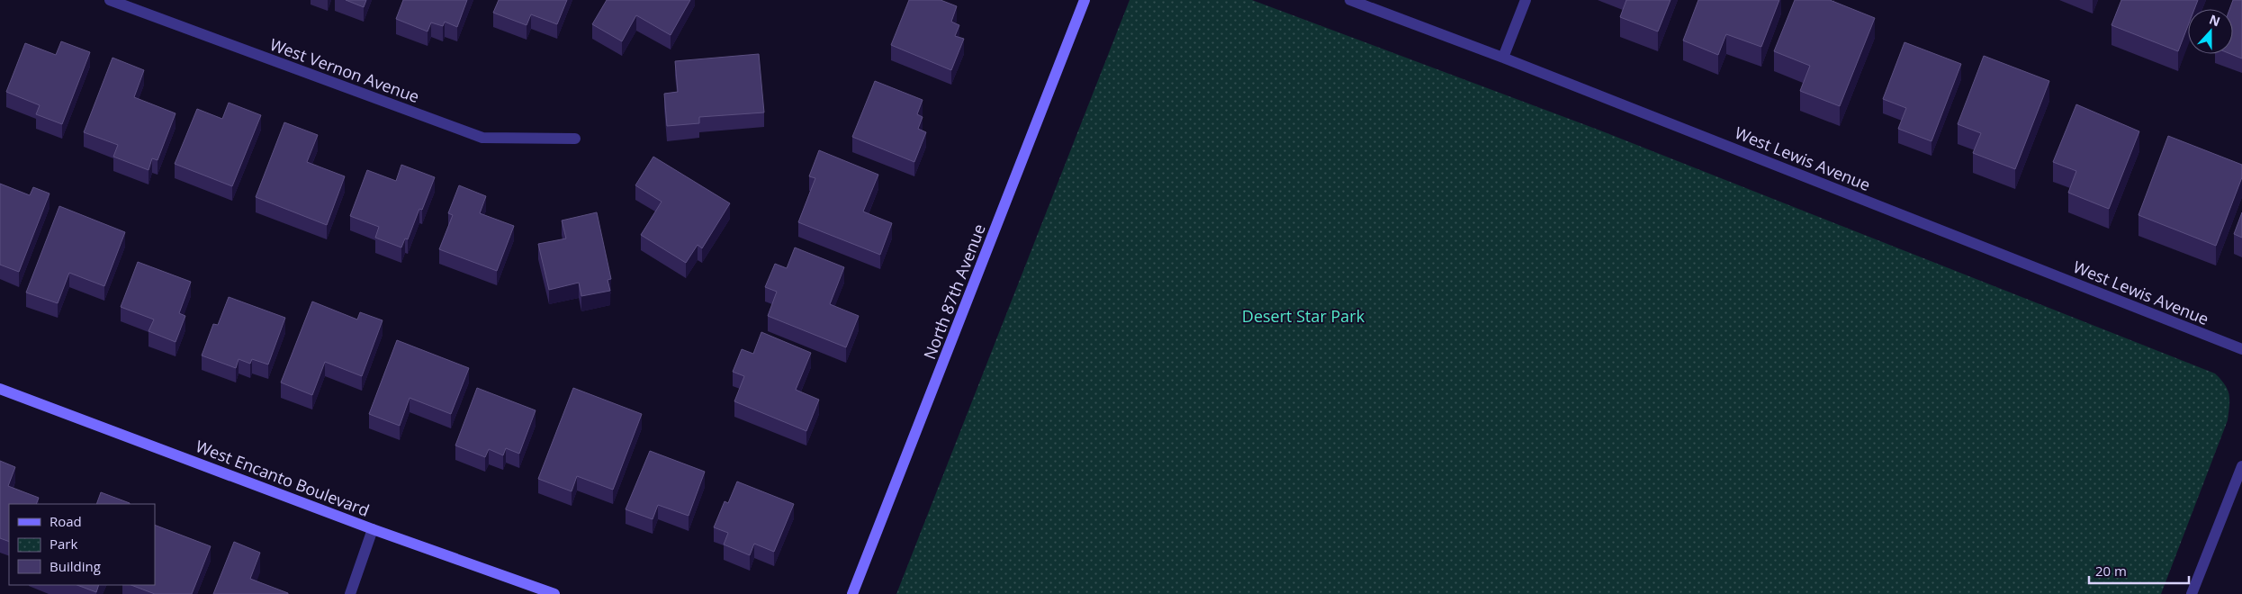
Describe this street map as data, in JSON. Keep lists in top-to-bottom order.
{
  "streets": {
    "street": [
      "West Vernon Avenue",
      "West Lewis Avenue",
      "North 87th Avenue",
      "West Encanto Boulevard"
    ]
  },
  "parks": ["Desert Star Park"],
  "legend": ["Road", "Park", "Building"],
  "scale_bar": "20 m",
  "north": "top"
}
